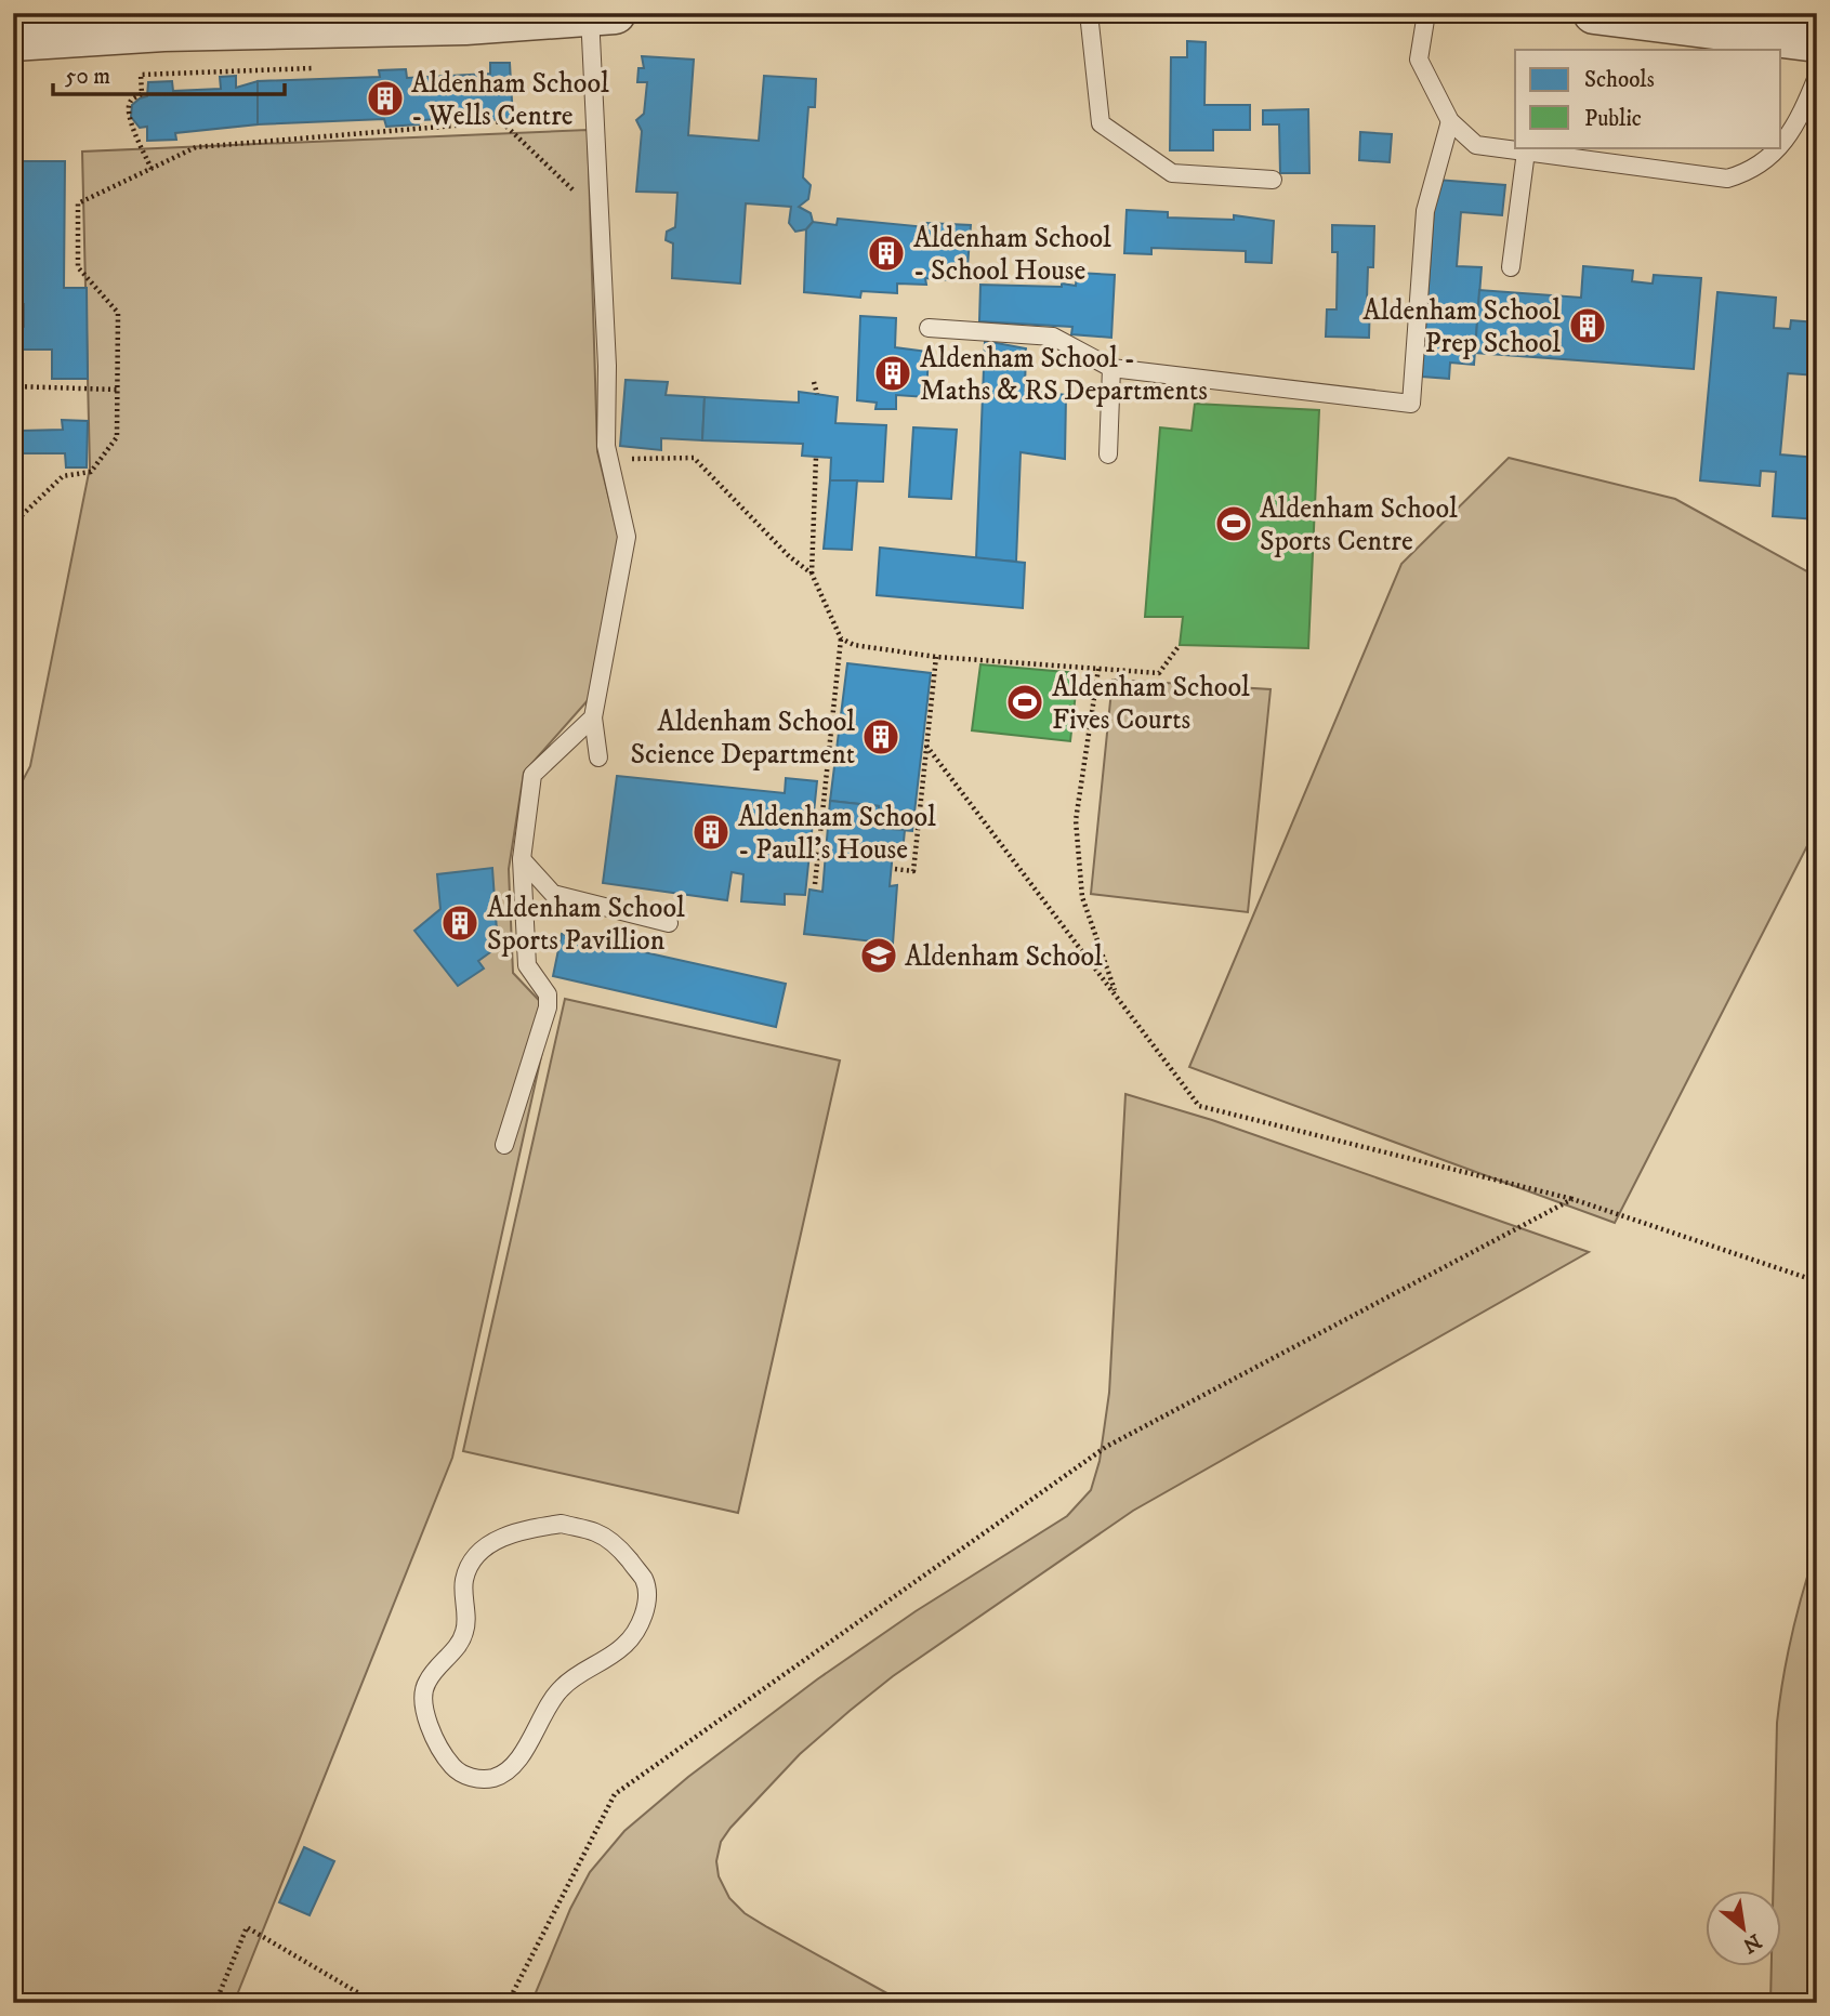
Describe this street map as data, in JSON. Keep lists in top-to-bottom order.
{
  "places": {
    "building": [
      "Aldenham School - Wells Centre",
      "Aldenham School - School House",
      "Aldenham School Prep School",
      "Aldenham School - Maths & RS Departments",
      "Aldenham School Science Department",
      "Aldenham School - Paull's House",
      "Aldenham School Sports Pavillion"
    ],
    "sports": ["Aldenham School Sports Centre", "Aldenham School Fives Courts"],
    "school or university": ["Aldenham School"]
  },
  "legend": ["Schools", "Public"],
  "scale_bar": "50 m",
  "north": "bottom right"
}
